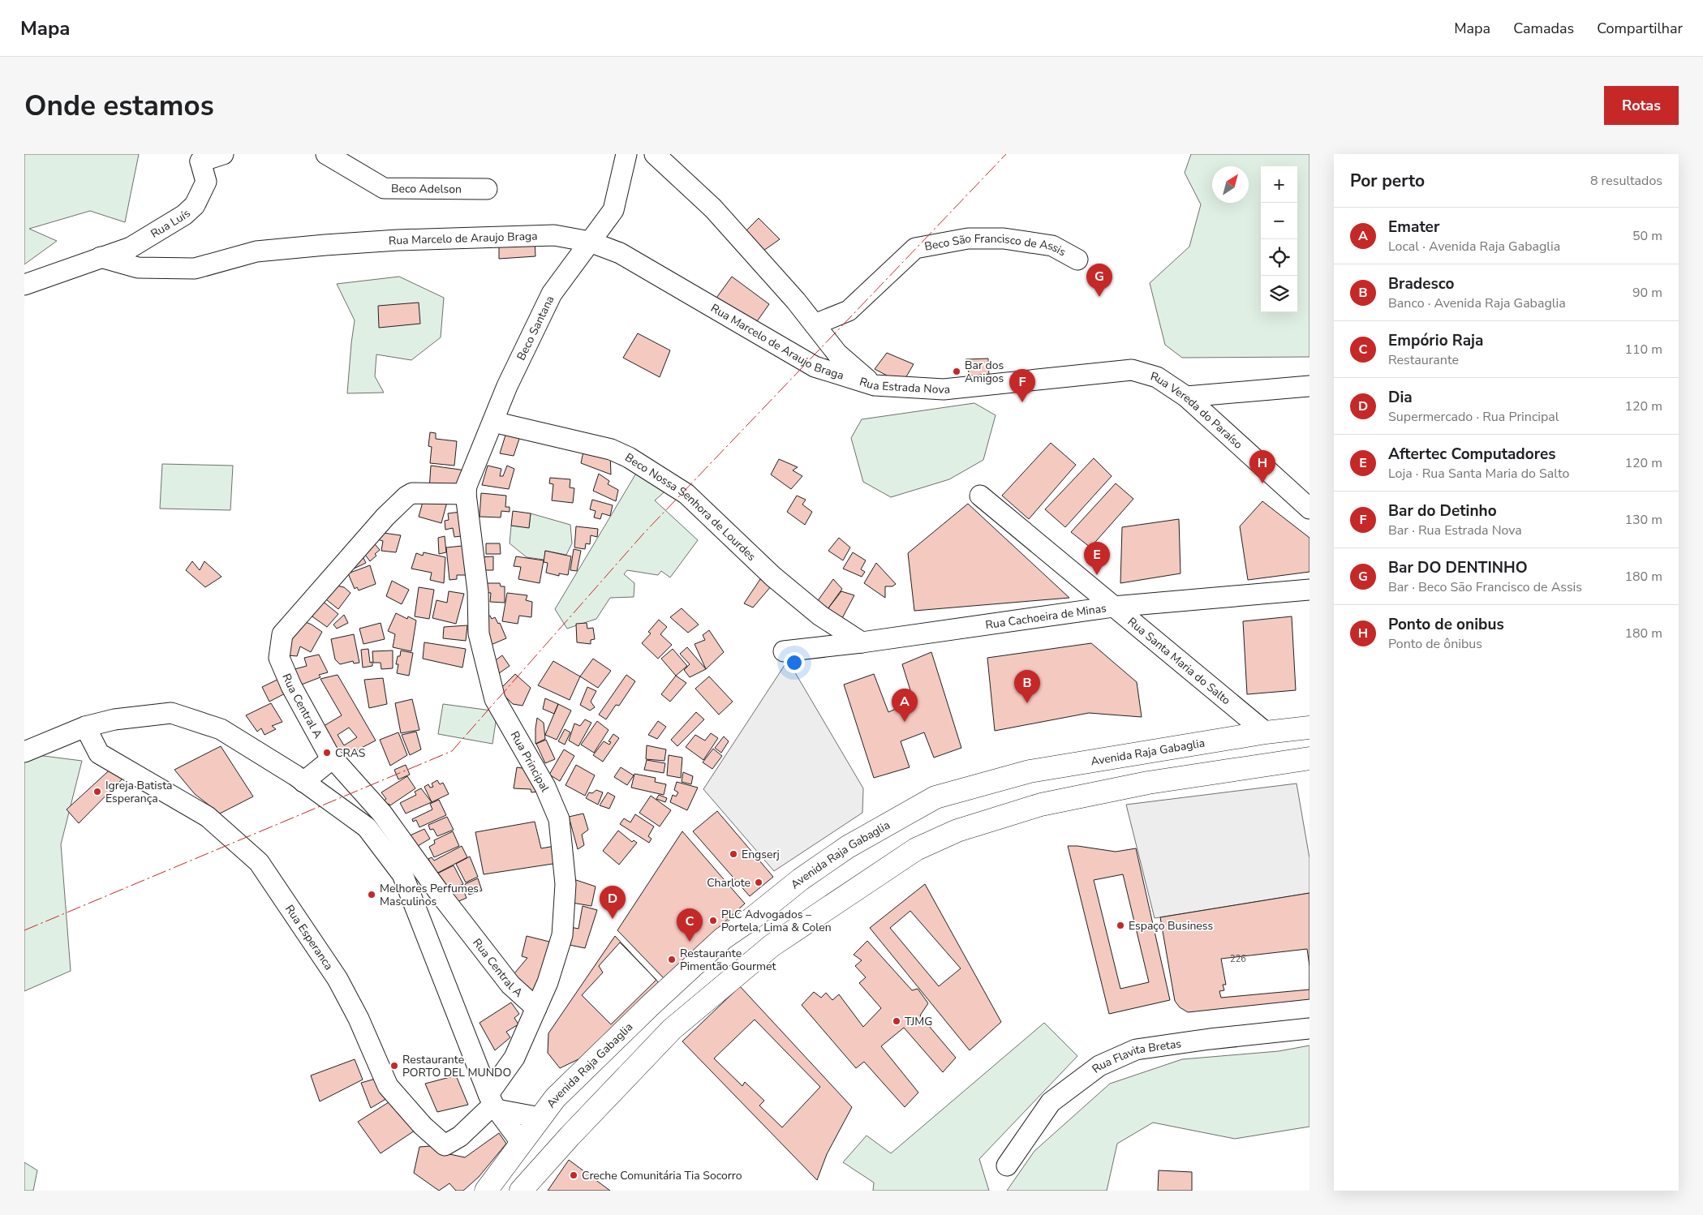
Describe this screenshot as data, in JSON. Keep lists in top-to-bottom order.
{
  "streets": {
    "main road": ["Avenida Raja Gabaglia"],
    "street": [
      "Beco Adelson",
      "Rua Luís",
      "Rua Marcelo de Araujo Braga",
      "Beco São Francisco de Assis",
      "Beco Santana",
      "Rua Estrada Nova",
      "Rua Vereda do Paraíso",
      "Beco Nossa Senhora de Lourdes",
      "Rua Cachoeira de Minas",
      "Rua Santa Maria do Salto",
      "Rua Central A",
      "Rua Principal",
      "Rua Esperanca",
      "Rua Flavita Bretas"
    ]
  },
  "crossings": [
    ["Rua Luís", "Rua Marcelo de Araujo Braga"],
    ["Rua Marcelo de Araujo Braga", "Beco Santana"],
    ["Rua Marcelo de Araujo Braga", "Rua Estrada Nova"],
    ["Beco São Francisco de Assis", "Rua Estrada Nova"],
    ["Beco Santana", "Beco Nossa Senhora de Lourdes"],
    ["Beco Santana", "Rua Principal"],
    ["Rua Estrada Nova", "Rua Vereda do Paraíso"],
    ["Beco Nossa Senhora de Lourdes", "Rua Cachoeira de Minas"],
    ["Beco Nossa Senhora de Lourdes", "Rua Principal"],
    ["Rua Cachoeira de Minas", "Rua Santa Maria do Salto"],
    ["Rua Santa Maria do Salto", "Avenida Raja Gabaglia"],
    ["Rua Central A", "Rua Principal"],
    ["Rua Principal", "Rua Esperanca"]
  ],
  "places": [
    "Bar dos Amigos",
    "CRAS",
    "Igreja Batista Esperança",
    "Engserj",
    "Charlote",
    "Melhores Perfumes Masculinos",
    "PLC Advogados – Portela, Lima & Colen",
    "Espaço Business",
    "Restaurante Pimentão Gourmet",
    "TJMG",
    "Restaurante PORTO DEL MUNDO",
    "Creche Comunitária Tia Socorro"
  ],
  "house_numbers": ["226"],
  "north": "top right",
  "page": {
    "header": "Mapa",
    "nav": ["Mapa", "Camadas", "Compartilhar"],
    "buttons": "Rotas",
    "title": "Onde estamos",
    "heading": ["Por perto", "8 resultados"],
    "map_buttons": ["+", "−"],
    "list": [
      {
        "mark": "A",
        "name": "Emater",
        "note": "Local · Avenida Raja Gabaglia",
        "value": "50 m"
      },
      {
        "mark": "B",
        "name": "Bradesco",
        "note": "Banco · Avenida Raja Gabaglia",
        "value": "90 m"
      },
      {
        "mark": "C",
        "name": "Empório Raja",
        "note": "Restaurante",
        "value": "110 m"
      },
      {
        "mark": "D",
        "name": "Dia",
        "note": "Supermercado · Rua Principal",
        "value": "120 m"
      },
      {
        "mark": "E",
        "name": "Aftertec Computadores",
        "note": "Loja · Rua Santa Maria do Salto",
        "value": "120 m"
      },
      {
        "mark": "F",
        "name": "Bar do Detinho",
        "note": "Bar · Rua Estrada Nova",
        "value": "130 m"
      },
      {
        "mark": "G",
        "name": "Bar DO DENTINHO",
        "note": "Bar · Beco São Francisco de Assis",
        "value": "180 m"
      },
      {
        "mark": "H",
        "name": "Ponto de onibus",
        "note": "Ponto de ônibus",
        "value": "180 m"
      }
    ],
    "pins": [
      "G",
      "F",
      "H",
      "E",
      "B",
      "A",
      "D",
      "C"
    ]
  }
}
